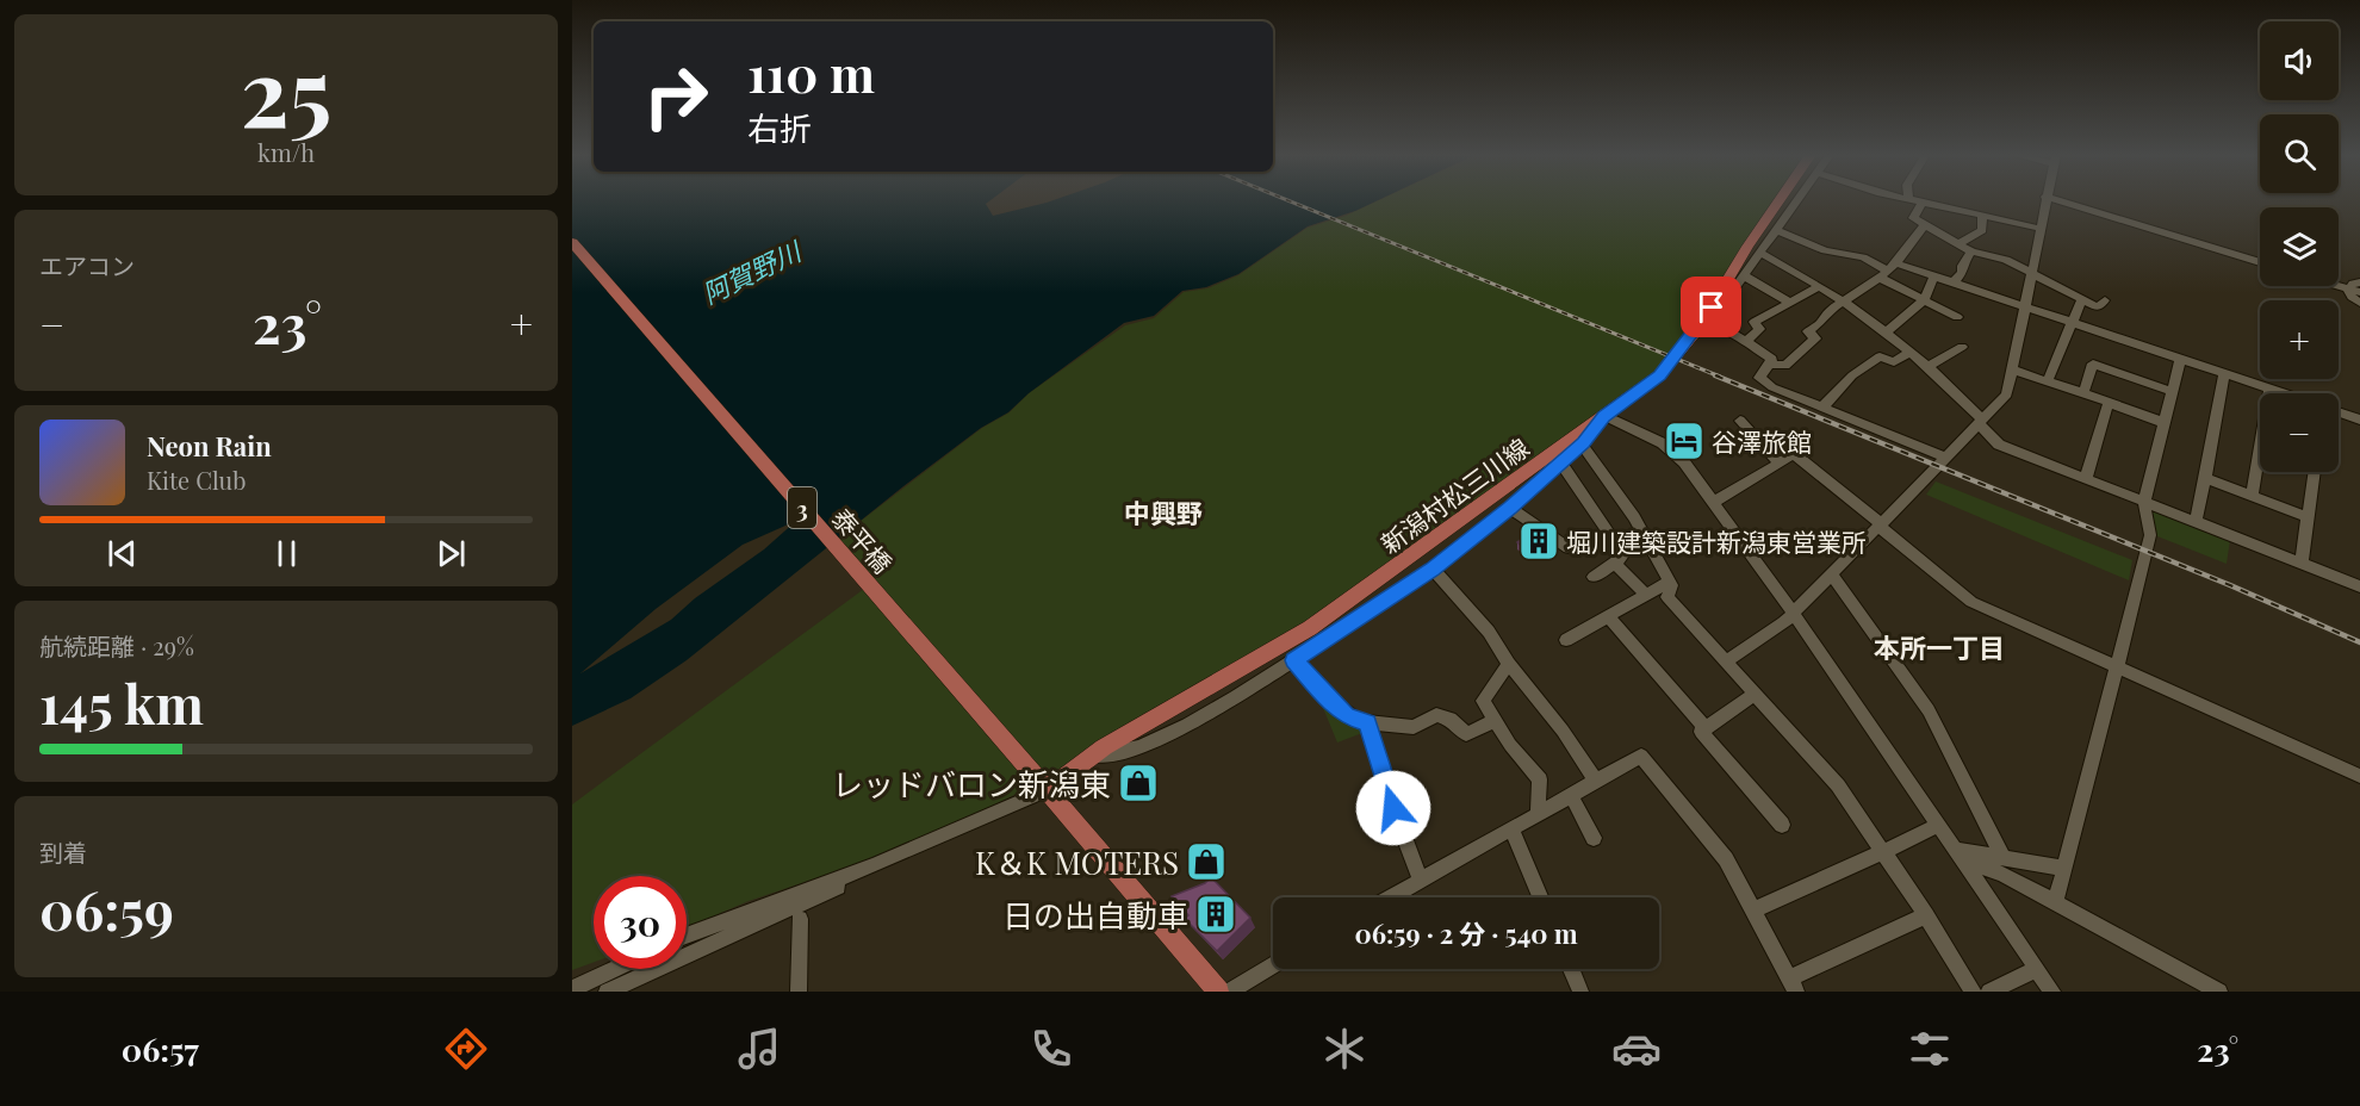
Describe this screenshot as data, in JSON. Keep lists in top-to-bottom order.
{
  "streets": {
    "main road": ["新潟村松三川線", "3", "泰平橋"]
  },
  "crossings": [
    ["新潟村松三川線", "3"],
    ["新潟村松三川線", "泰平橋"],
    ["3", "泰平橋"]
  ],
  "districts": ["中興野", "本所一丁目"],
  "water": ["阿賀野川"],
  "places": {
    "hotel": ["谷澤旅館"],
    "building": ["堀川建築設計新潟東営業所", "日の出自動車"],
    "shop": ["レッドバロン新潟東", "K＆K MOTERS"]
  },
  "page": {
    "tile": [
      ["25", "km/h"],
      "エアコン",
      ["航続距離 · 29%", "145 km"],
      ["到着", "06:59"]
    ],
    "map_buttons": ["+", "−"],
    "turn": ["110 m", "右折"],
    "heat": ["−", "23°", "+"],
    "song": ["Neon Rain", "Kite Club"],
    "limit": "30",
    "trip": "06:59 · 2 分 · 540 m",
    "tabs": ["06:57", "23°"]
  }
}
